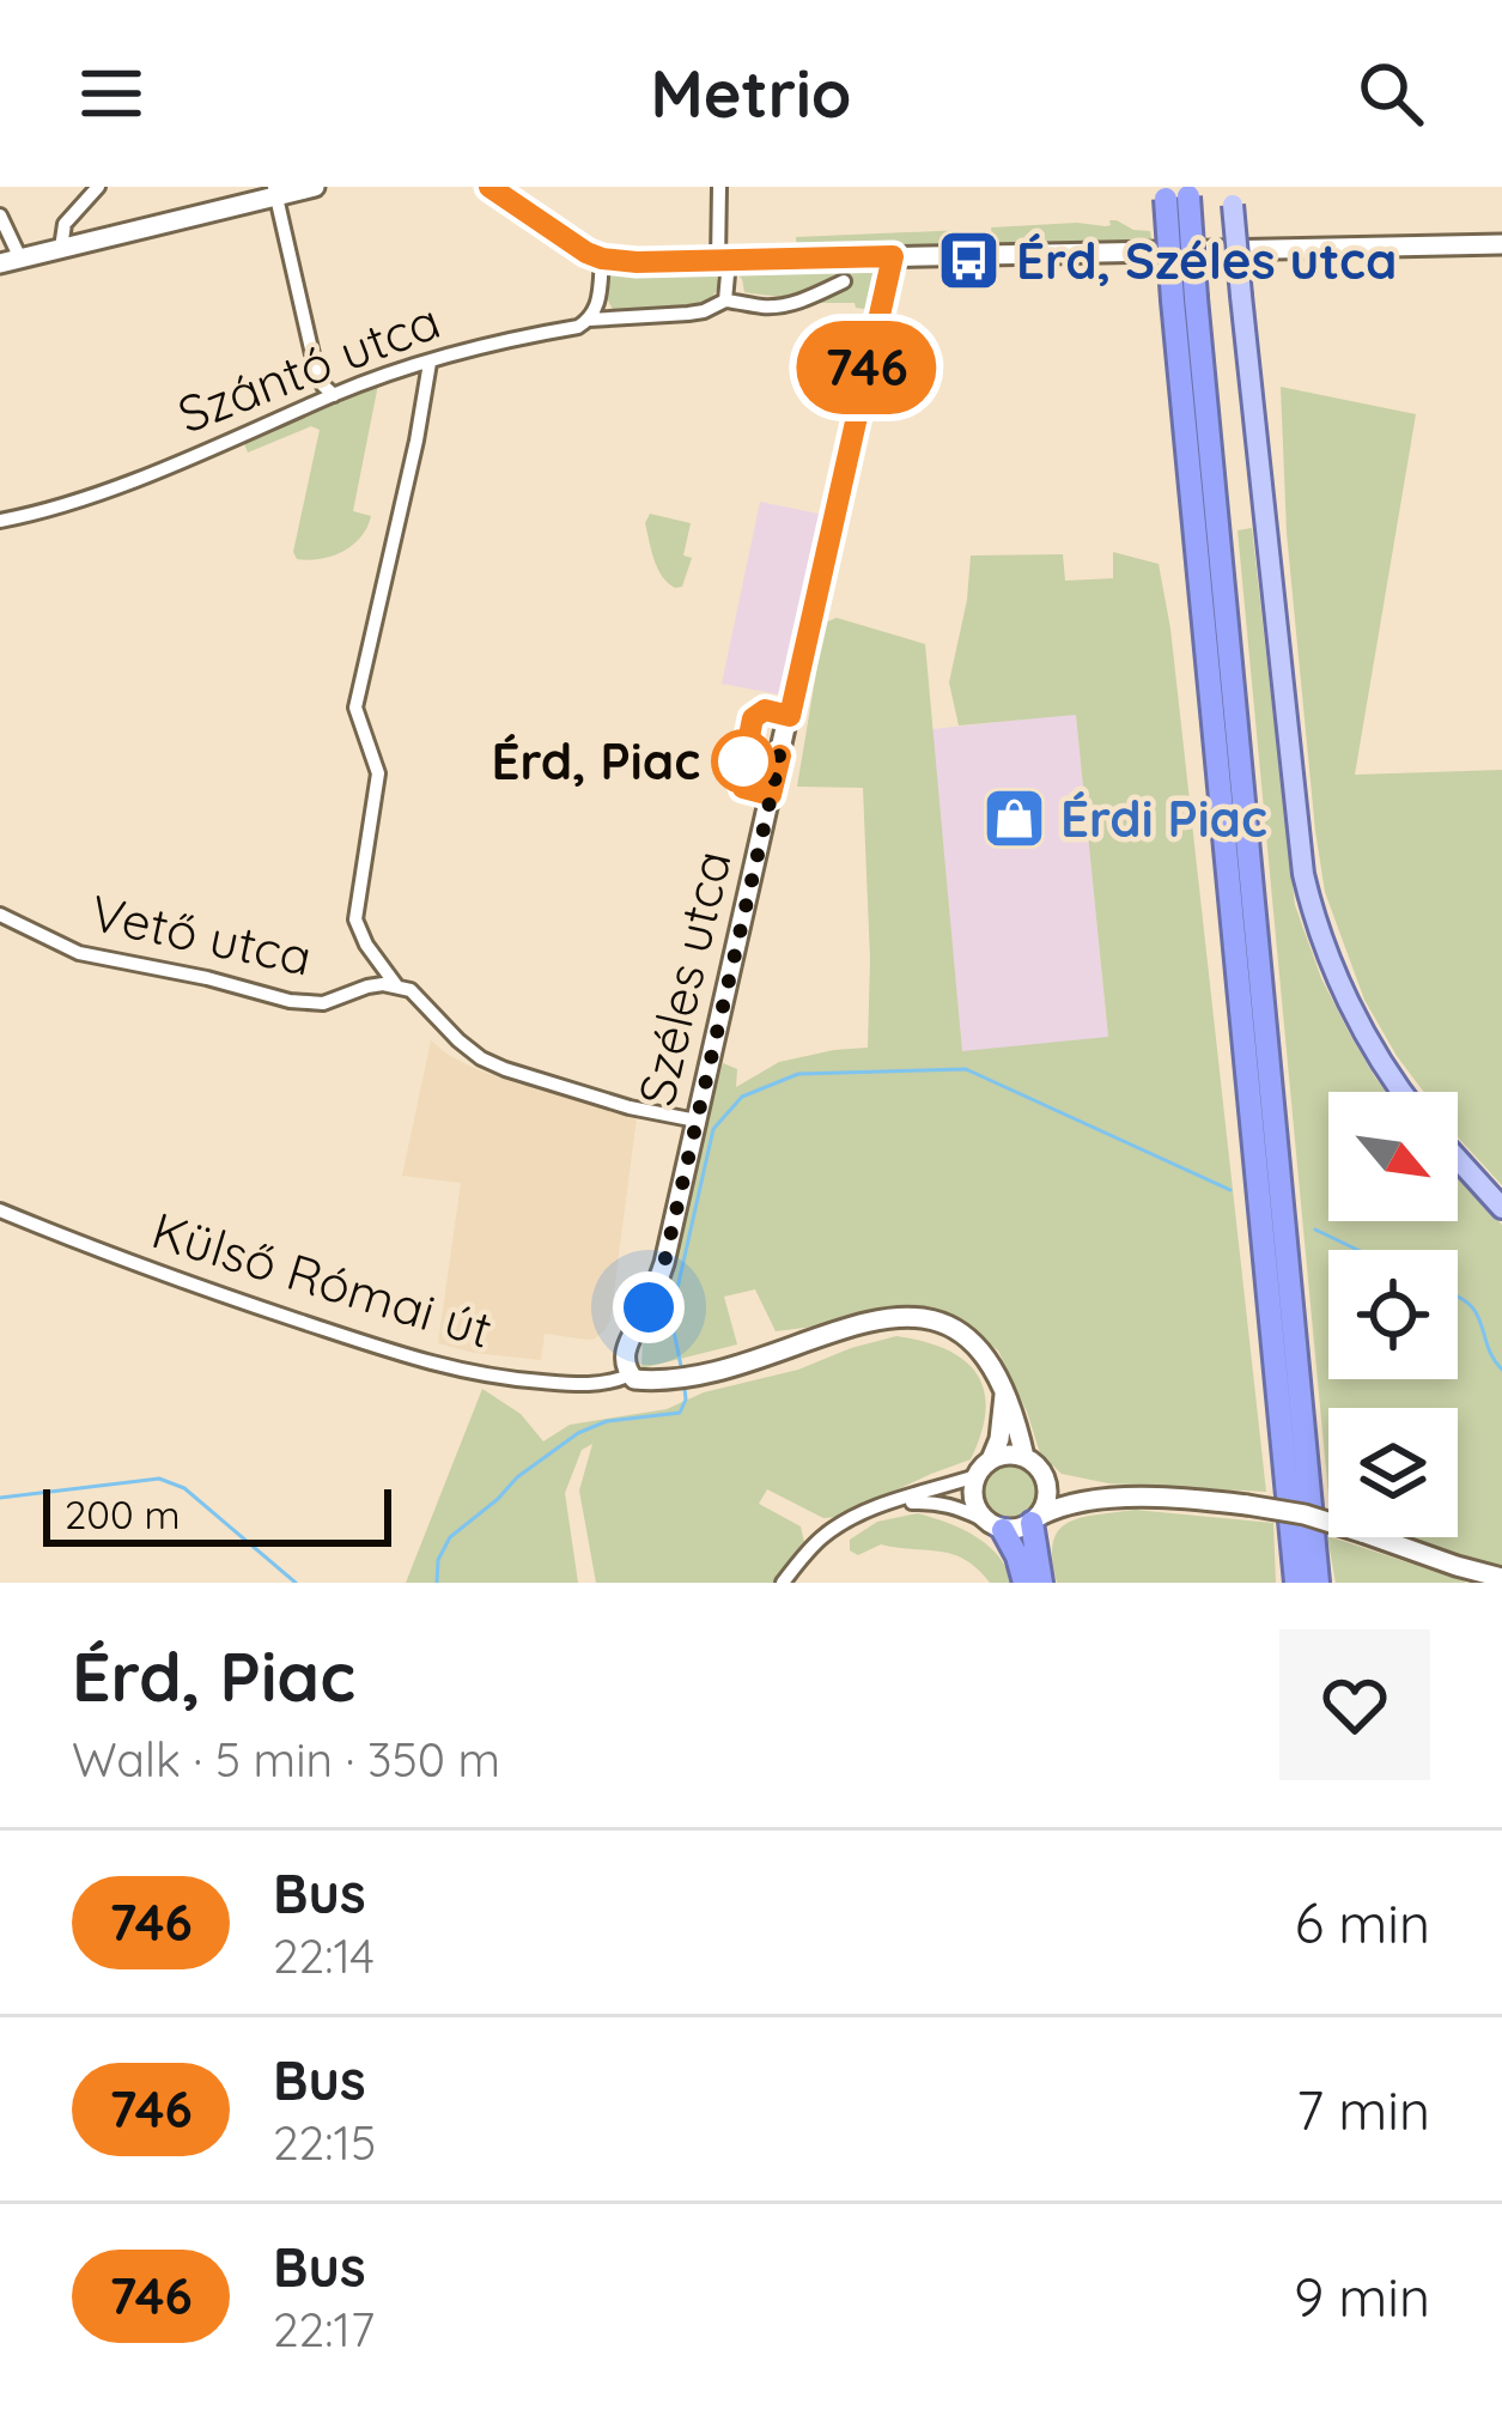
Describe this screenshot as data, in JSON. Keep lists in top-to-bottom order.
{
  "streets": {
    "street": [
      "Szántó utca",
      "Vető utca",
      "Széles utca",
      "Külső Római út"
    ]
  },
  "crossings": [
    ["Széles utca", "Külső Római út"]
  ],
  "places": {
    "bus stop": ["Érd, Széles utca"],
    "other": ["Érd, Piac"],
    "shop": ["Érdi Piac"]
  },
  "lines": ["bus line 746"],
  "scale_bar": "200 m",
  "north": "bottom right",
  "page": {
    "header": "Metrio",
    "on_map": "746",
    "scale": "200 m",
    "heading": ["Érd, Piac", "Walk · 5 min · 350 m"],
    "list": [
      {
        "mark": "746",
        "name": "Bus",
        "note": "22:14",
        "value": "6 min"
      },
      {
        "mark": "746",
        "name": "Bus",
        "note": "22:15",
        "value": "7 min"
      },
      {
        "mark": "746",
        "name": "Bus",
        "note": "22:17",
        "value": "9 min"
      }
    ]
  }
}
